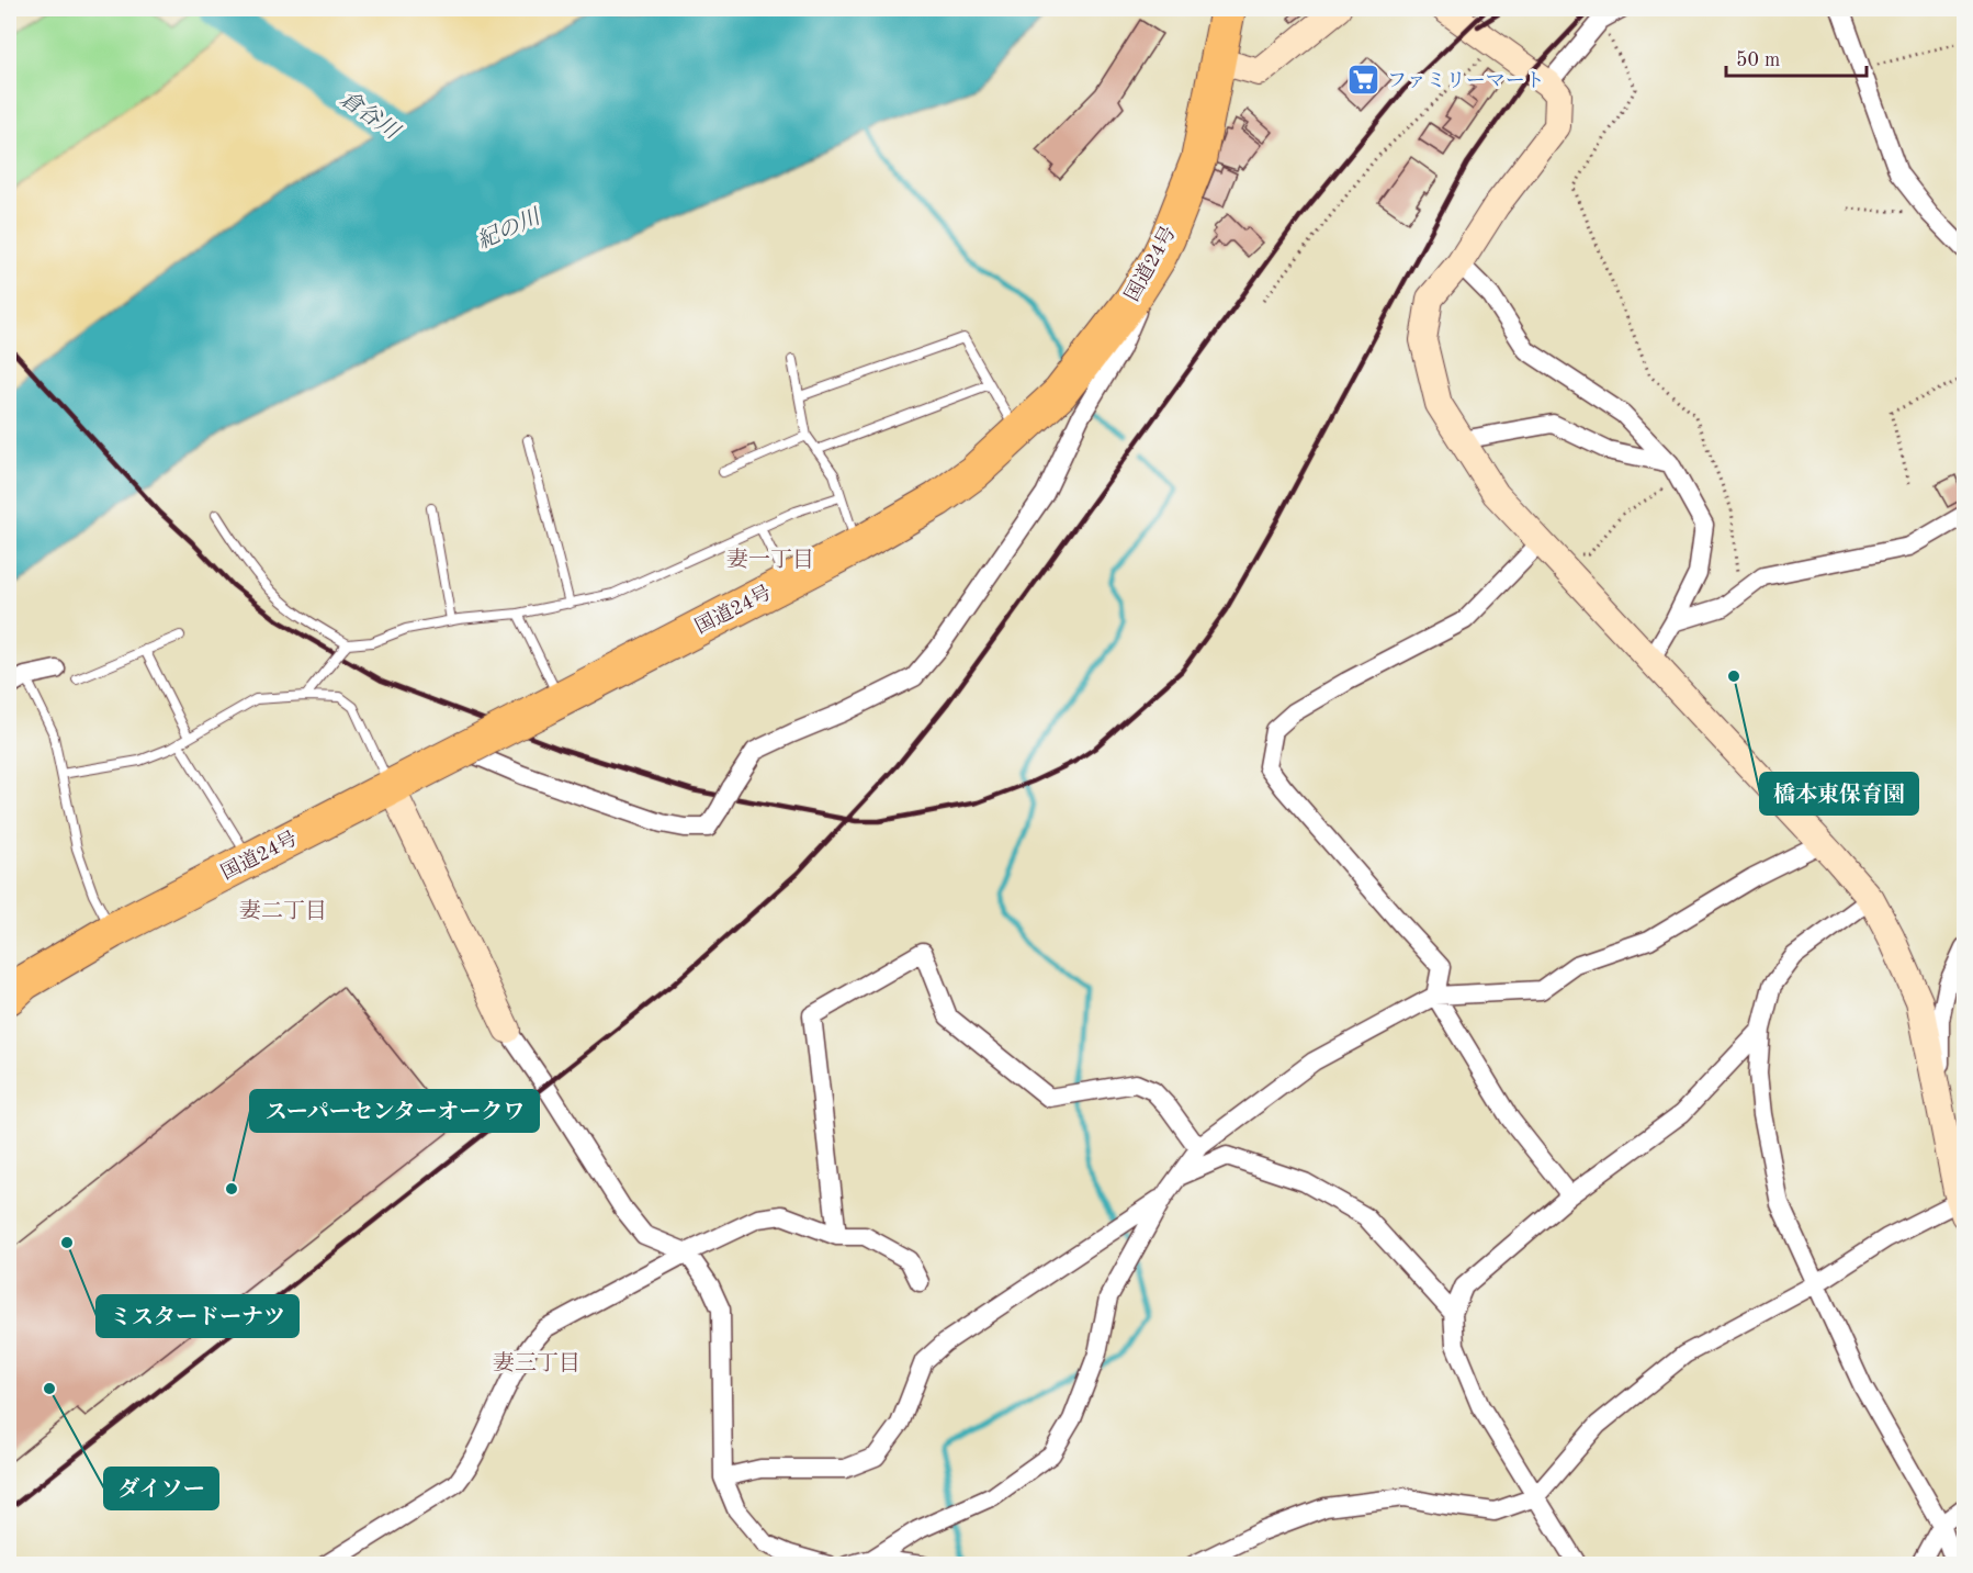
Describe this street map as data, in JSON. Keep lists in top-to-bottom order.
{
  "streets": {
    "highway": ["国道24号"]
  },
  "districts": ["妻一丁目", "妻二丁目", "妻三丁目"],
  "water": ["倉谷川", "紀の川"],
  "places": {
    "supermarket": ["ファミリーマート"],
    "other": [
      "橋本東保育園",
      "スーパーセンターオークワ",
      "ミスタードーナツ",
      "ダイソー"
    ]
  },
  "scale_bar": "50 m"
}
